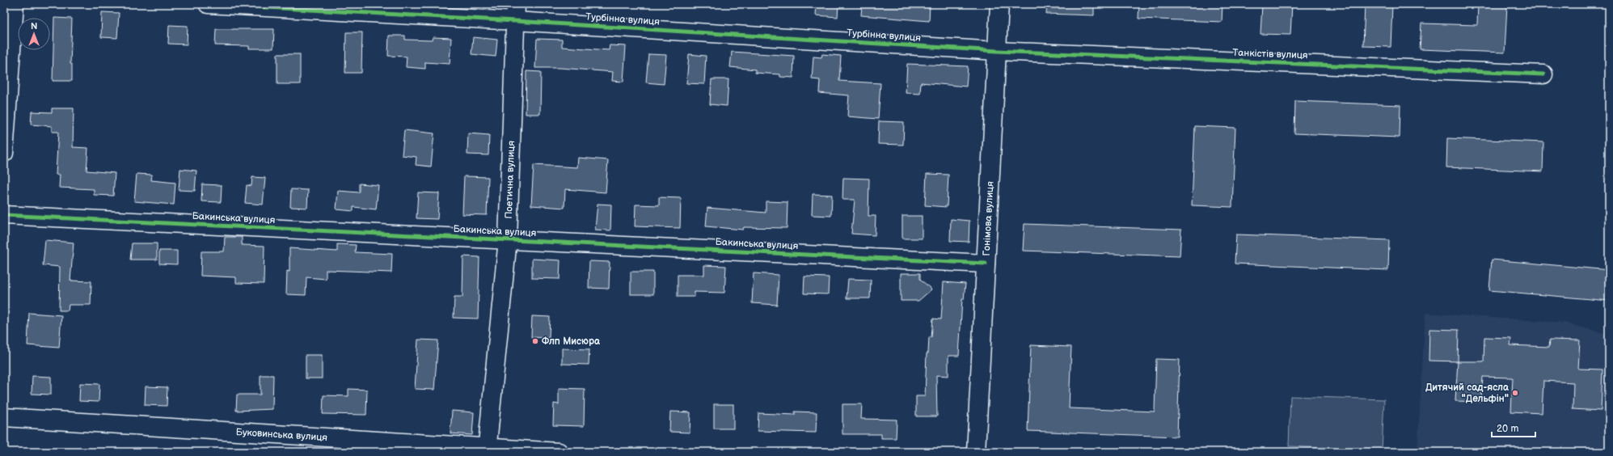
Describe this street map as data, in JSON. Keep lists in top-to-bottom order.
{
  "streets": {
    "street": [
      "Турбінна вулиця",
      "Танкістів вулиця",
      "Поетична вулиця",
      "Бакинська вулиця",
      "Гонімова вулиця",
      "Буковинська вулиця"
    ]
  },
  "crossings": [
    ["Турбінна вулиця", "Танкістів вулиця"],
    ["Турбінна вулиця", "Поетична вулиця"],
    ["Турбінна вулиця", "Гонімова вулиця"],
    ["Танкістів вулиця", "Гонімова вулиця"],
    ["Поетична вулиця", "Бакинська вулиця"],
    ["Поетична вулиця", "Буковинська вулиця"],
    ["Бакинська вулиця", "Гонімова вулиця"]
  ],
  "places": ["Флп Мисюра", "Дитячий сад-ясла \"Дельфін\""],
  "scale_bar": "20 m",
  "north": "top"
}
